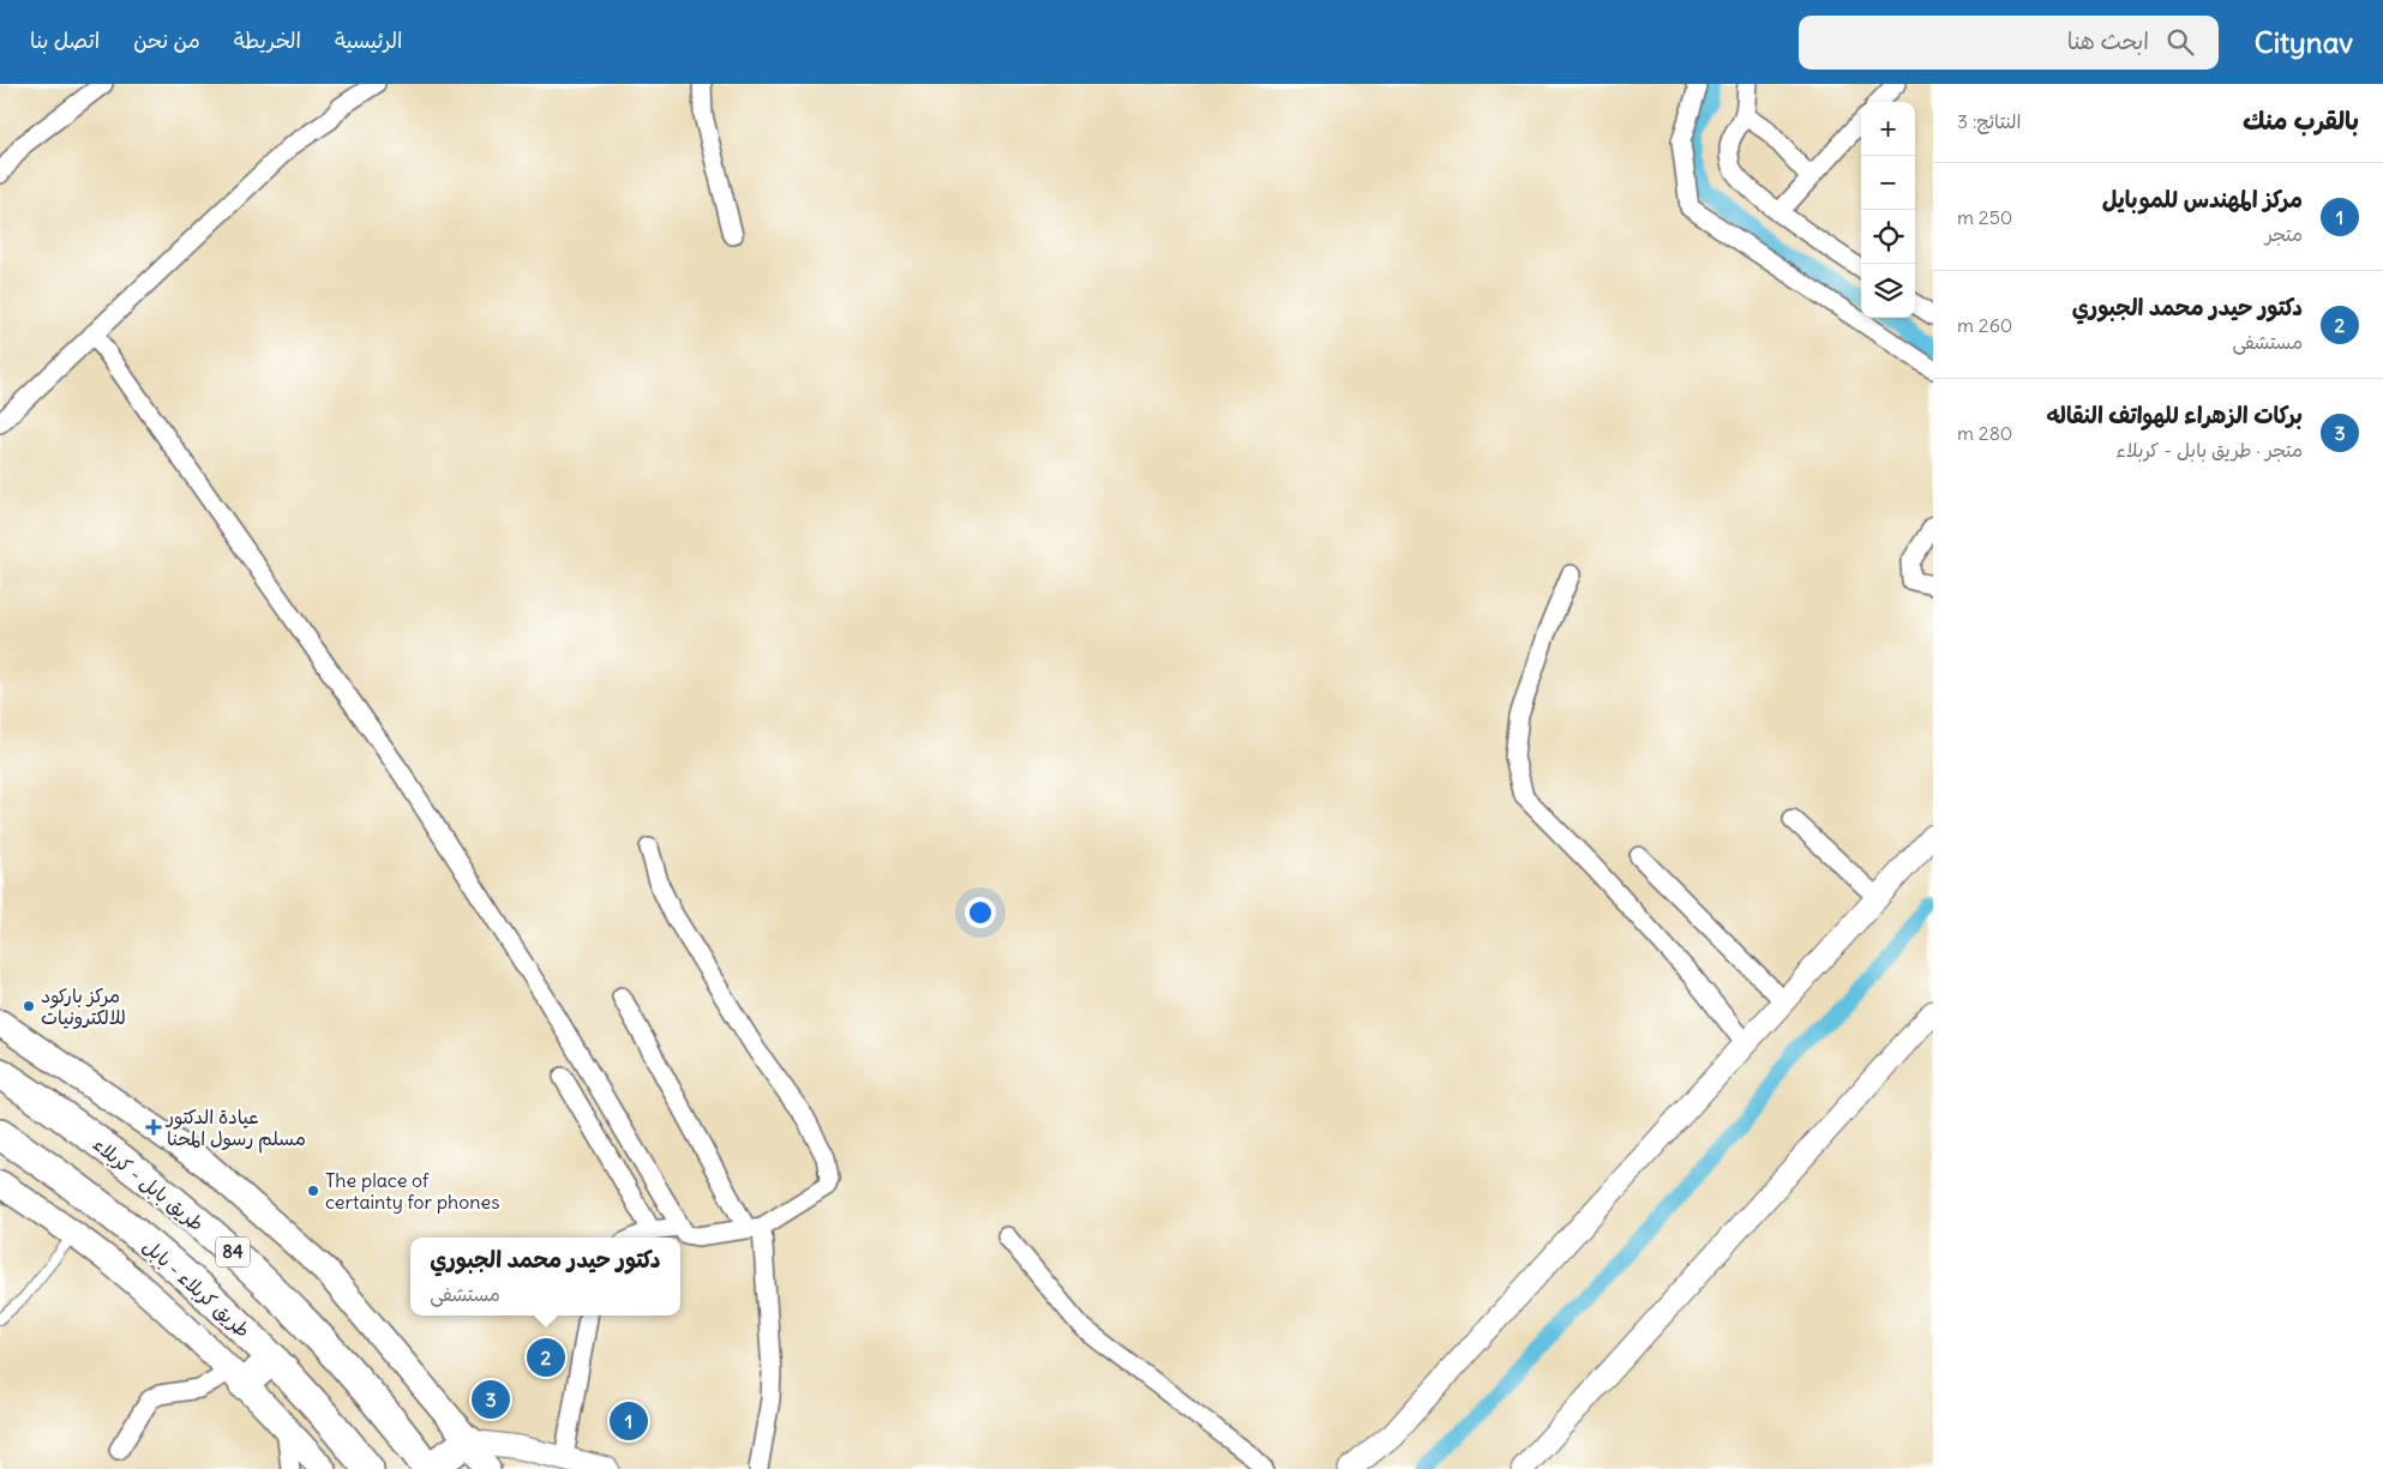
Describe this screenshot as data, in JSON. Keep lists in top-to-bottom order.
{
  "streets": {
    "highway": ["طريق بابل - كربلاء", "84", "طريق كربلاء - بابل"]
  },
  "places": {
    "other": ["مركز باركود للالكترونيات", "The place of certainty for phones"],
    "health": ["عيادة الدكتور مسلم رسول المحنا"]
  },
  "page": {
    "header": "Citynav",
    "search": "ابحث هنا",
    "nav": [
      "الرئيسية",
      "الخريطة",
      "من نحن",
      "اتصل بنا"
    ],
    "heading": ["بالقرب منك", "النتائج: 3"],
    "map_buttons": ["+", "−"],
    "list": [
      {
        "mark": "1",
        "name": "مركز المهندس للموبايل",
        "note": "متجر",
        "value": "250 m"
      },
      {
        "mark": "2",
        "name": "دكتور حيدر محمد الجبوري",
        "note": "مستشفى",
        "value": "260 m"
      },
      {
        "mark": "3",
        "name": "بركات الزهراء للهواتف النقاله",
        "note": "متجر · طريق بابل - كربلاء",
        "value": "280 m"
      }
    ],
    "popup": ["دكتور حيدر محمد الجبوري", "مستشفى"],
    "pins": ["2", "3", "1"]
  }
}
